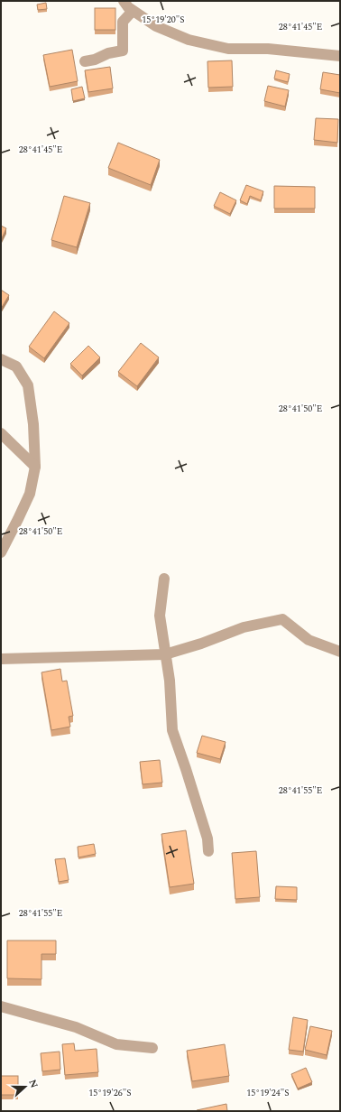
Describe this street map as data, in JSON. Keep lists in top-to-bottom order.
{
  "north": "right",
  "coordinates": [
    "15°19'20\"S",
    "28°41'45\"E",
    "28°41'50\"E",
    "28°41'55\"E",
    "15°19'26\"S",
    "15°19'24\"S"
  ]
}
